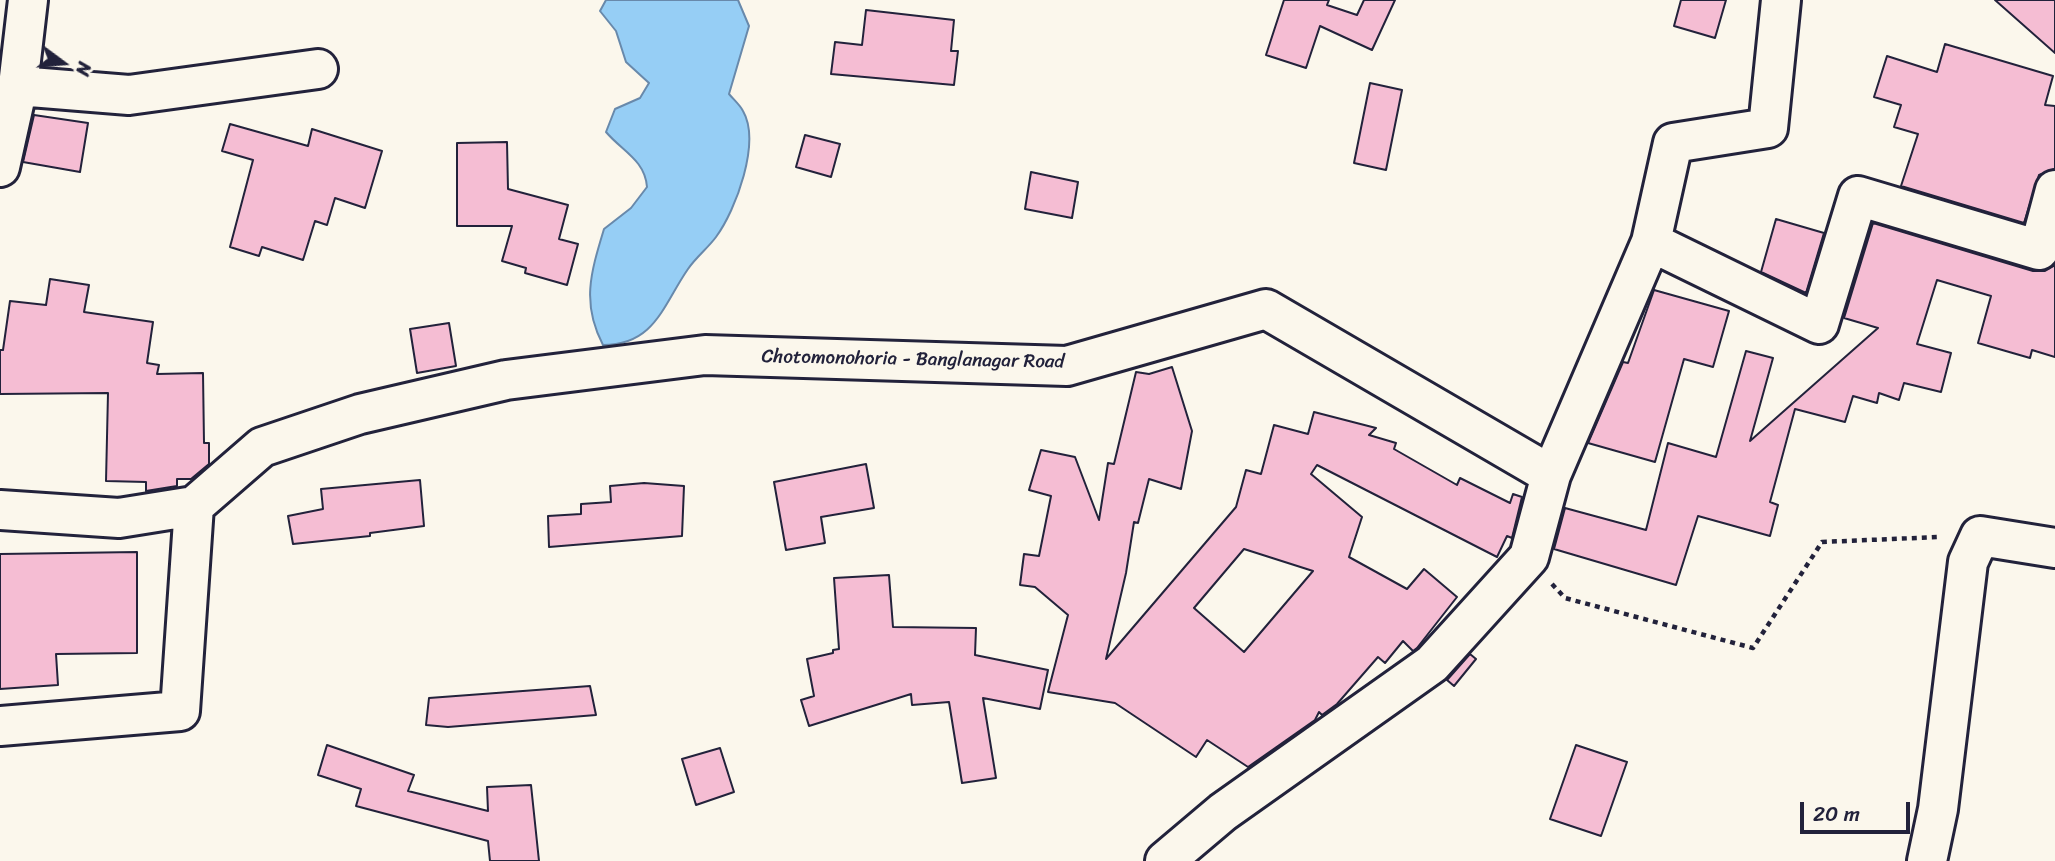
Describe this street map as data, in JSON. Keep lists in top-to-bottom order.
{
  "streets": {
    "street": ["Chotomonohoria - Banglanagar Road"]
  },
  "scale_bar": "20 m",
  "north": "right"
}
